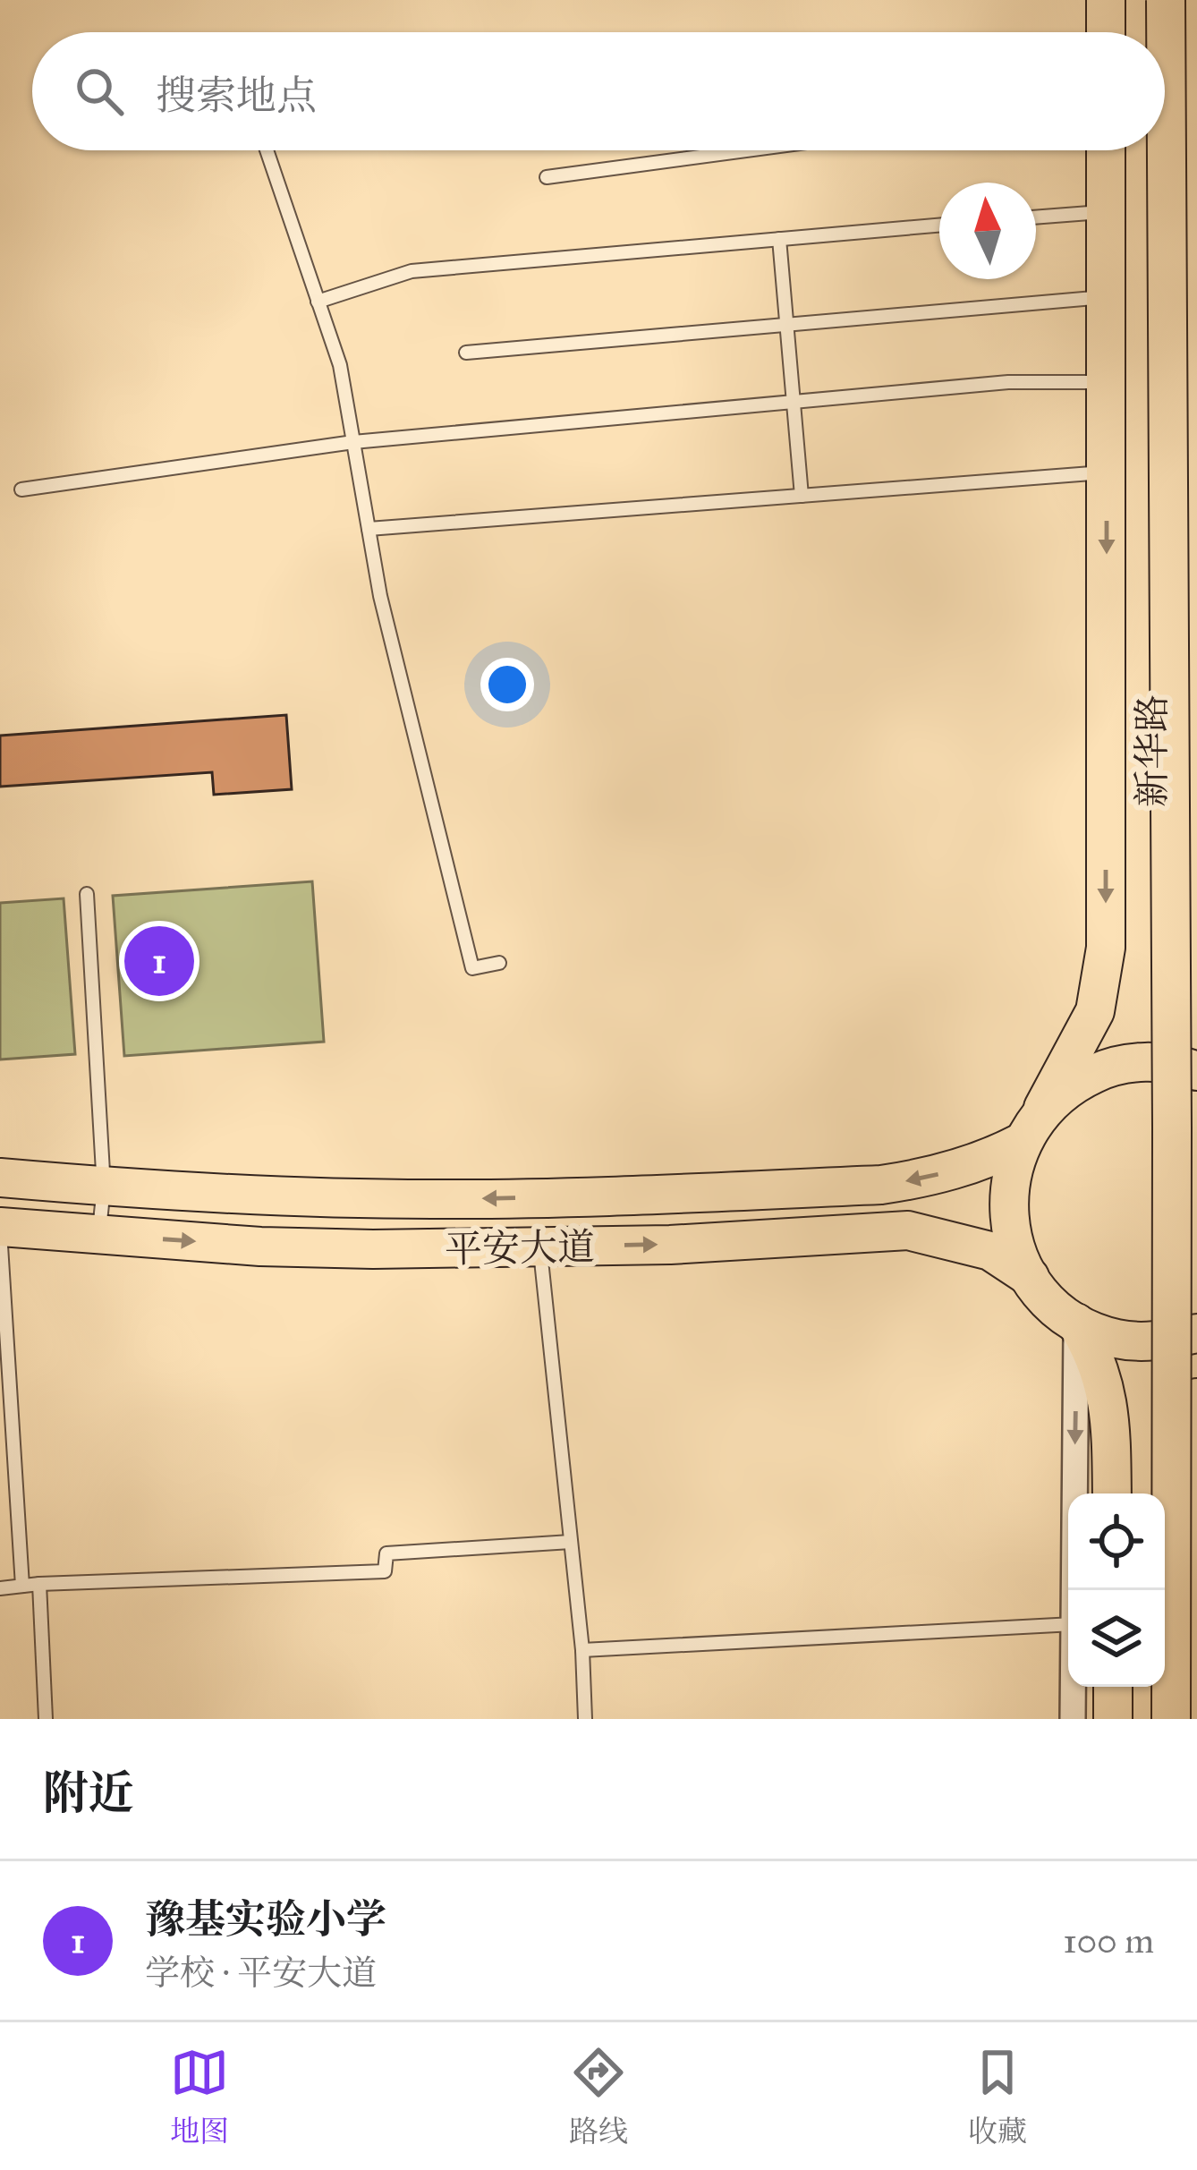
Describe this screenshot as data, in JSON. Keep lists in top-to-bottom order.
{
  "streets": {
    "main road": ["新华路", "平安大道"]
  },
  "north": "top",
  "page": {
    "search": "搜索地点",
    "pins": "1",
    "heading": "附近",
    "list": [
      {
        "mark": "1",
        "name": "豫基实验小学",
        "note": "学校 · 平安大道",
        "value": "100 m"
      }
    ],
    "nav": ["地图", "路线", "收藏"]
  }
}
